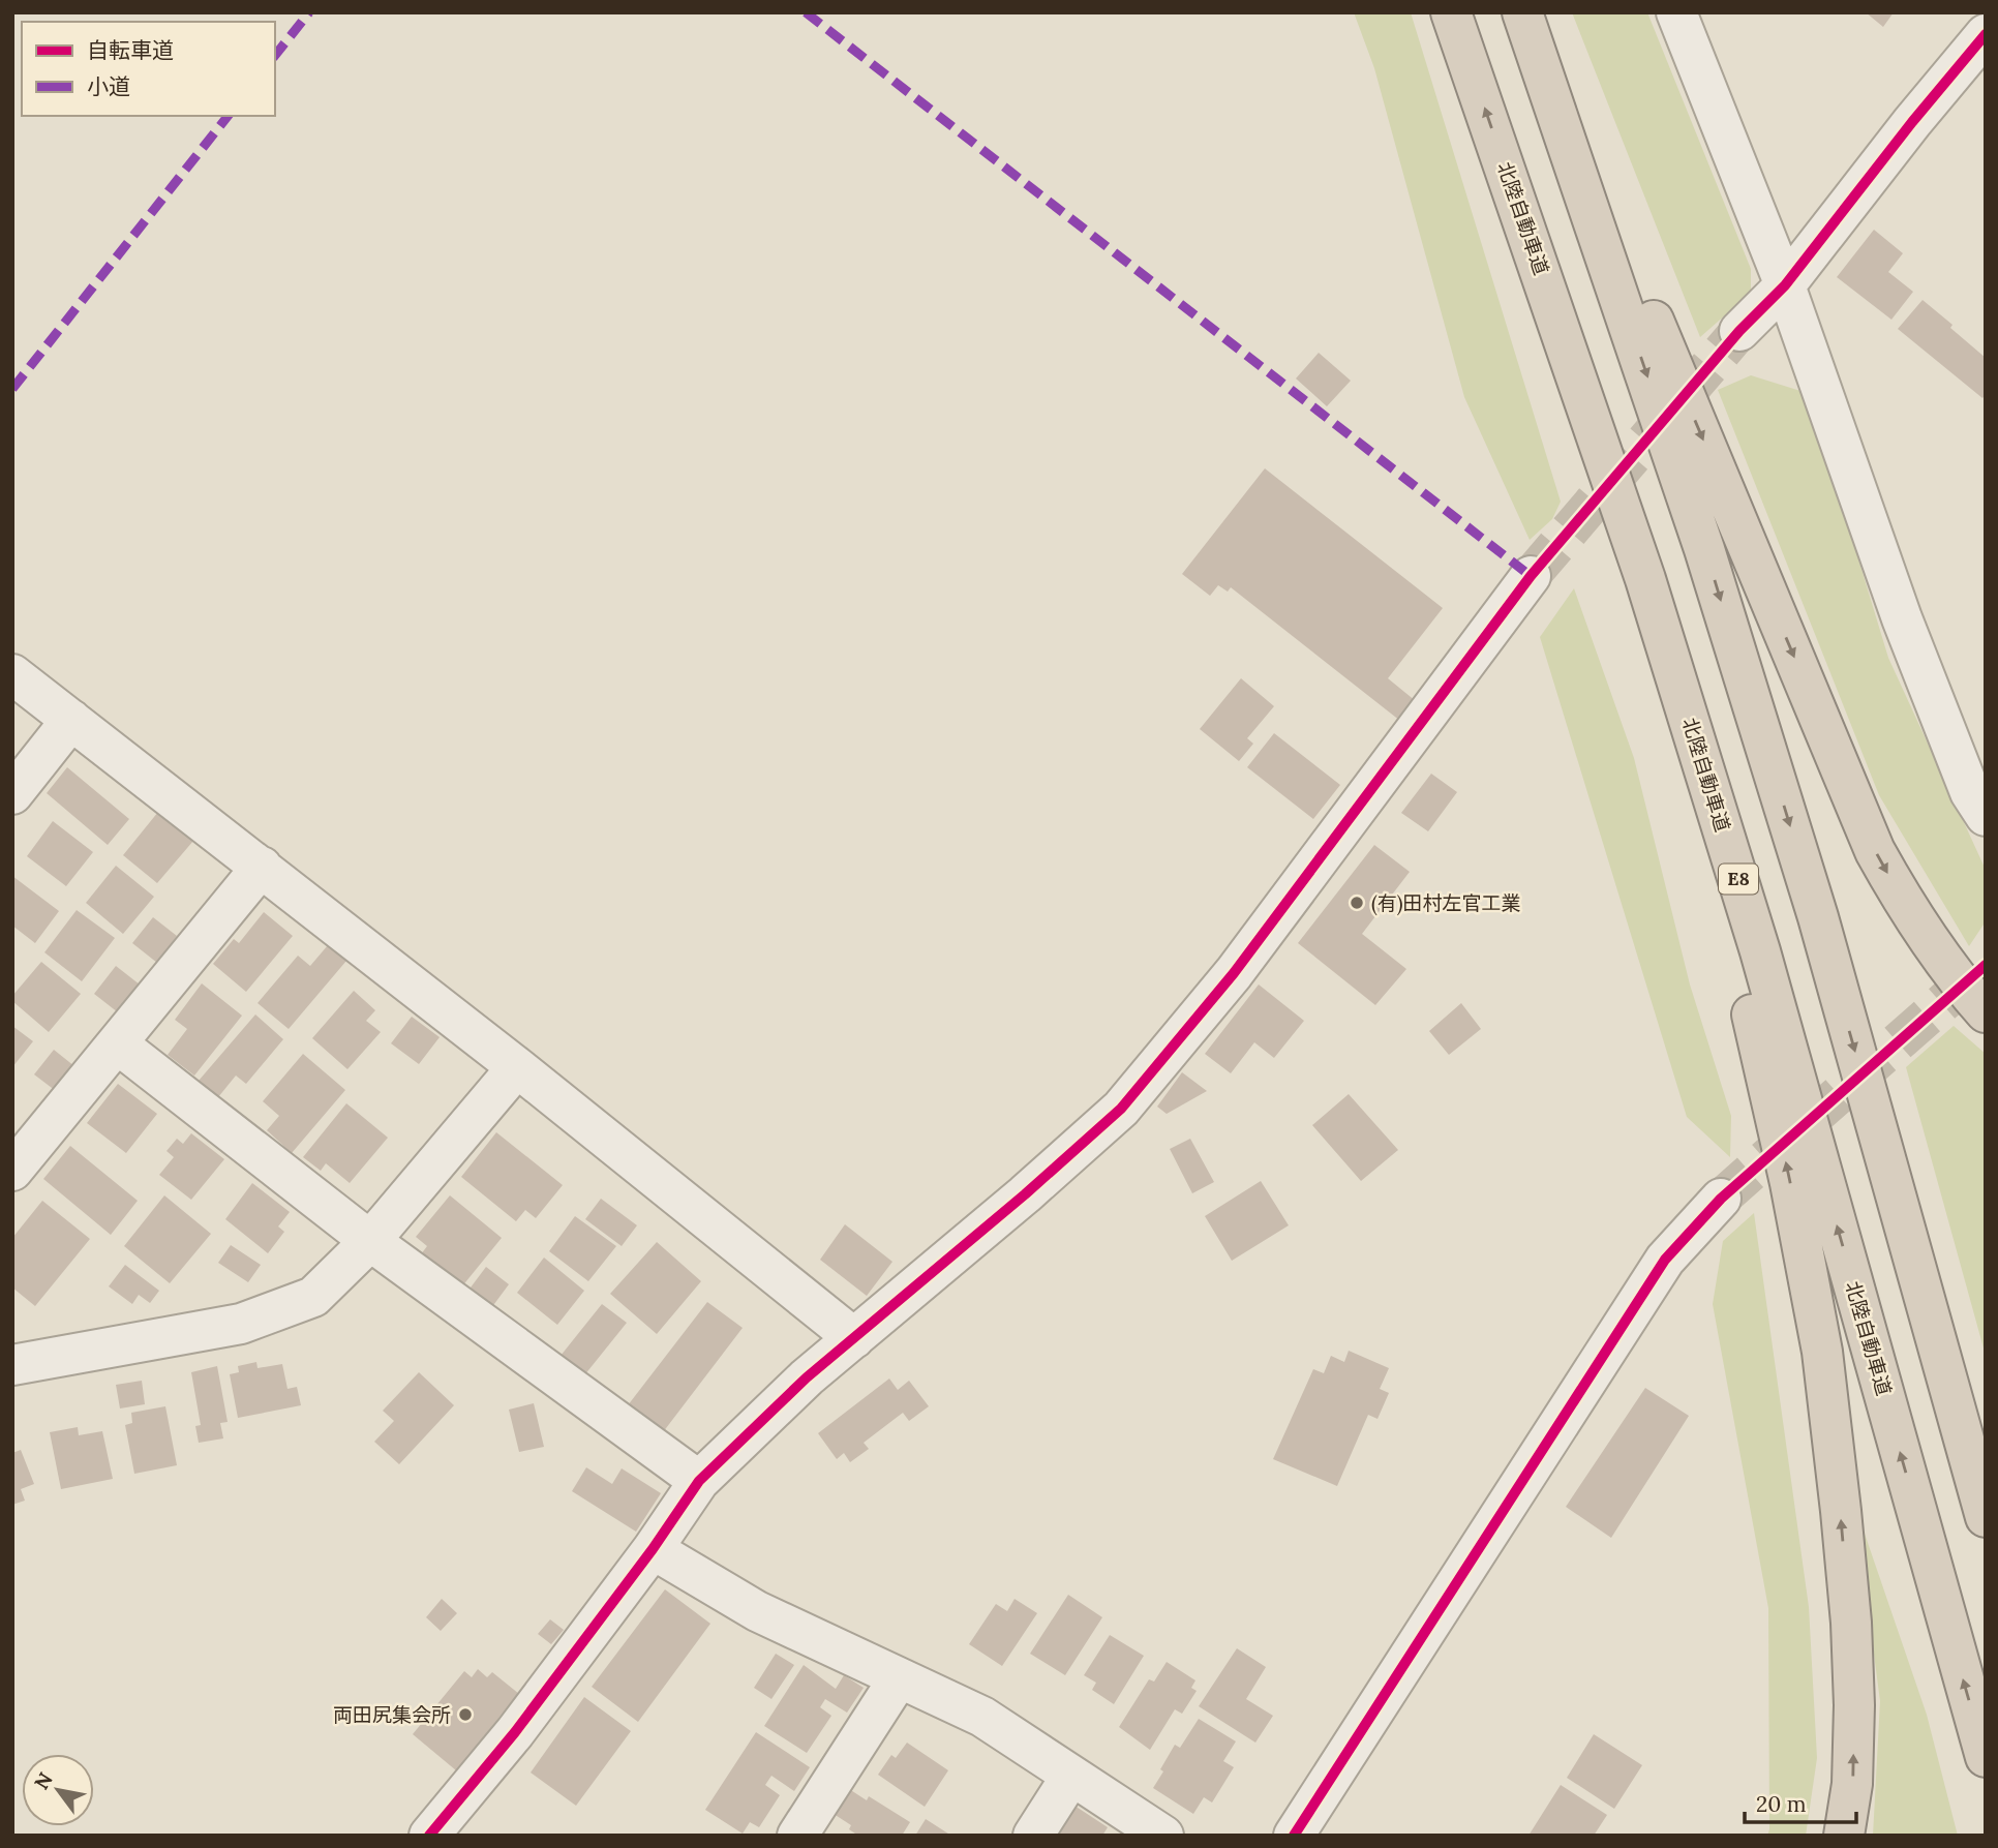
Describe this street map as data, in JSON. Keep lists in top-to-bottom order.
{
  "streets": {
    "highway": ["北陸自動車道", "E8"]
  },
  "places": ["(有)田村左官工業", "両田尻集会所"],
  "legend": ["自転車道", "小道"],
  "scale_bar": "20 m",
  "north": "top left"
}
